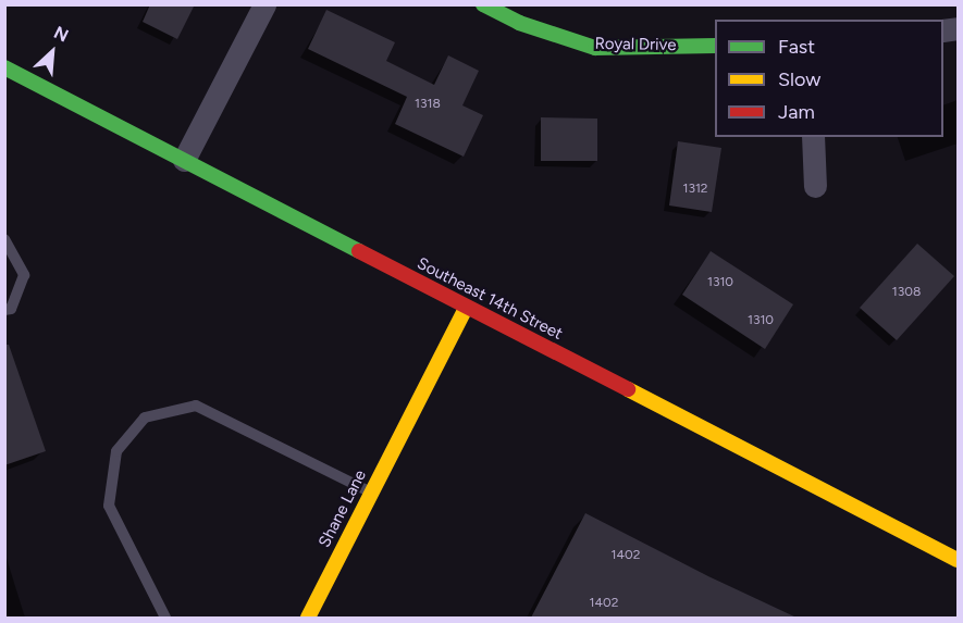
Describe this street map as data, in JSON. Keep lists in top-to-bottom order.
{
  "streets": {
    "main road": ["Royal Drive", "Southeast 14th Street", "Shane Lane"]
  },
  "crossings": [
    ["Southeast 14th Street", "Shane Lane"]
  ],
  "house_numbers": [
    "1318",
    "1312",
    "1310",
    "1308",
    "1310",
    "1402",
    "1402"
  ],
  "legend": ["Fast", "Slow", "Jam"],
  "north": "top right"
}
